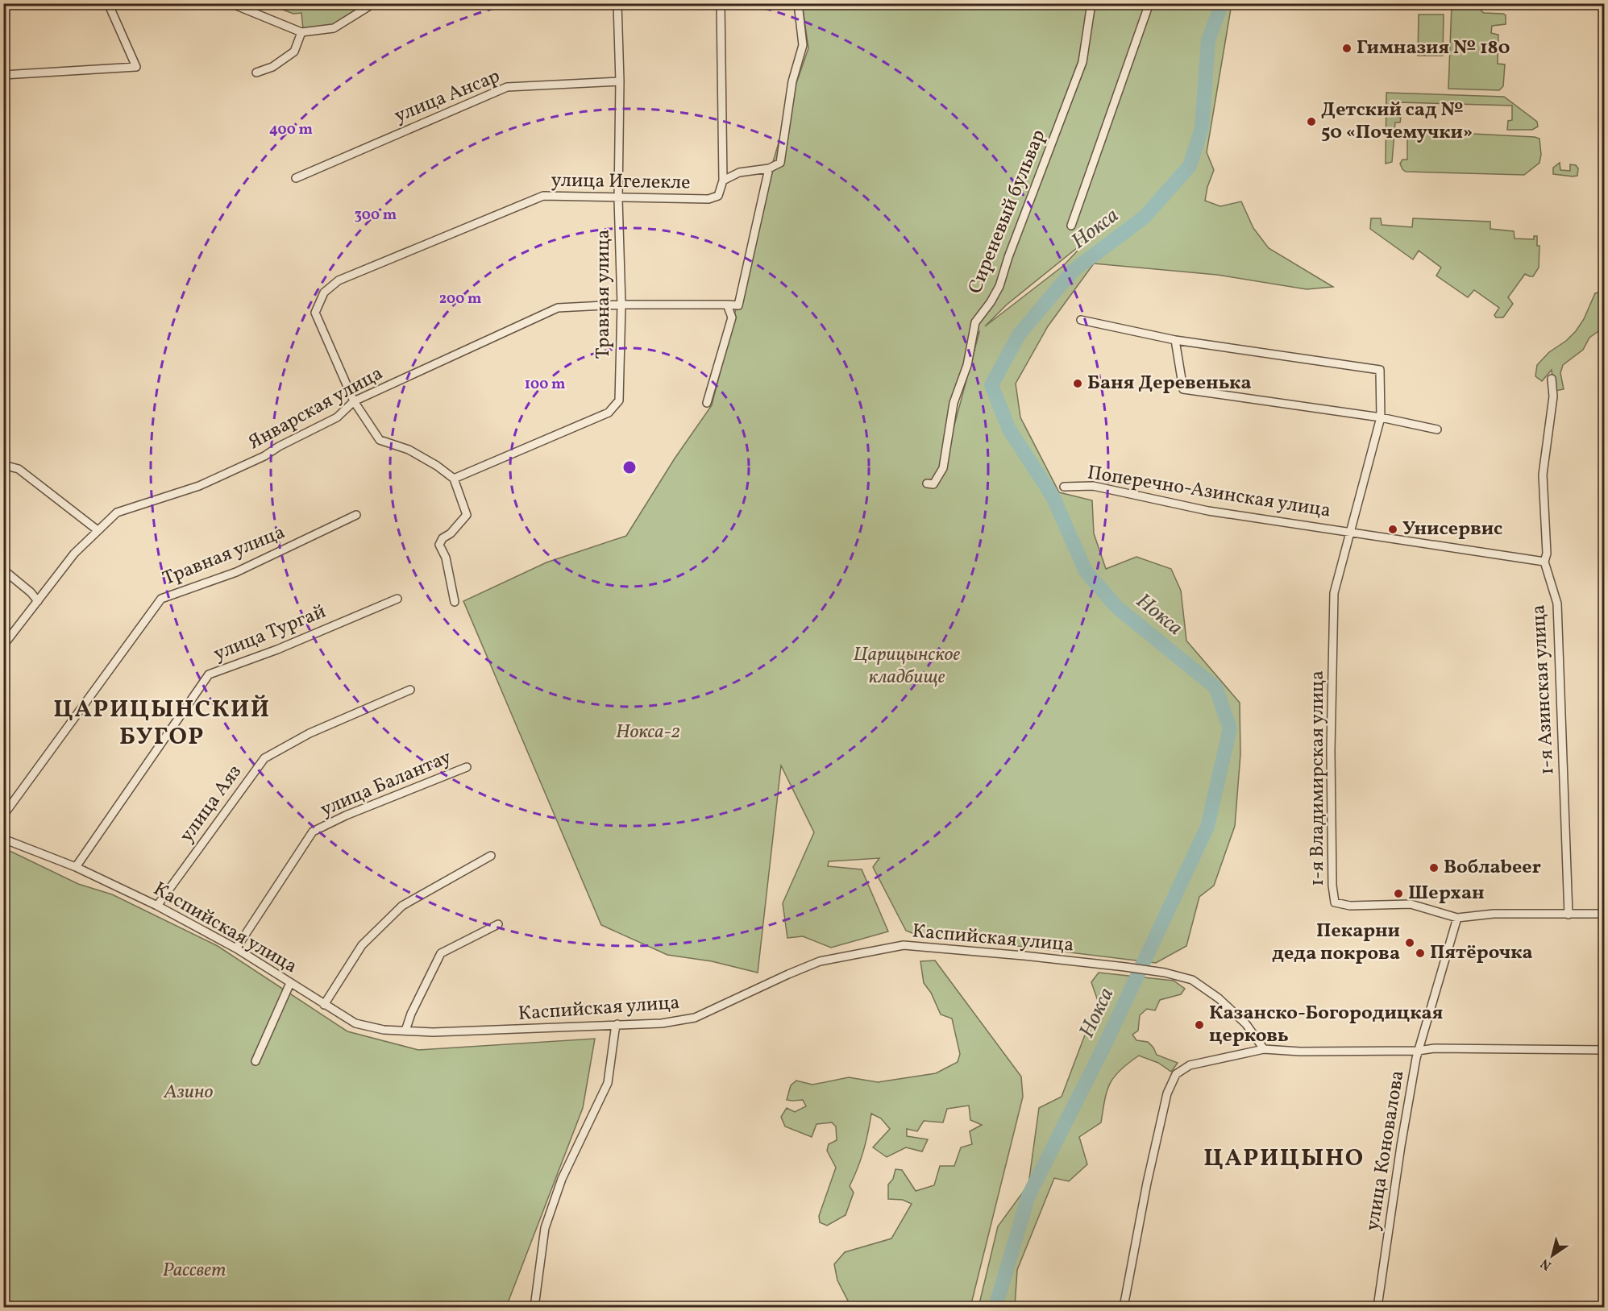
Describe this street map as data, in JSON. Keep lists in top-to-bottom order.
{
  "streets": {
    "street": [
      "улица Ансар",
      "улица Игелекле",
      "Сиреневый бульвар",
      "Травная улица",
      "Январская улица",
      "Поперечно-Азинская улица",
      "улица Тургай",
      "1-я Азинская улица",
      "1-я Владимирская улица",
      "улица Балантау",
      "улица Аяз",
      "Каспийская улица",
      "улица Коновалова"
    ]
  },
  "crossings": [
    ["улица Ансар", "Травная улица"],
    ["улица Игелекле", "Травная улица"],
    ["улица Игелекле", "Январская улица"],
    ["Травная улица", "Январская улица"],
    ["Поперечно-Азинская улица", "1-я Азинская улица"],
    ["Поперечно-Азинская улица", "1-я Владимирская улица"],
    ["улица Тургай", "Каспийская улица"],
    ["1-я Владимирская улица", "улица Коновалова"],
    ["улица Балантау", "Каспийская улица"],
    ["улица Аяз", "Каспийская улица"]
  ],
  "districts": ["ЦАРИЦЫНСКИЙ БУГОР", "ЦАРИЦЫНО"],
  "water": ["Нокса"],
  "parks": [
    "Царицынское кладбище",
    "Нокса-2",
    "Азино",
    "Рассвет"
  ],
  "places": [
    "Гимназия № 180",
    "Детский сад № 50 «Почемучки»",
    "Баня Деревенька",
    "Унисервис",
    "Воблаbeer",
    "Шерхан",
    "Пекарни деда покрова",
    "Пятёрочка",
    "Казанско-Богородицкая церковь"
  ],
  "north": "bottom left",
  "rings": [
    "400 m",
    "300 m",
    "200 m",
    "100 m"
  ]
}
